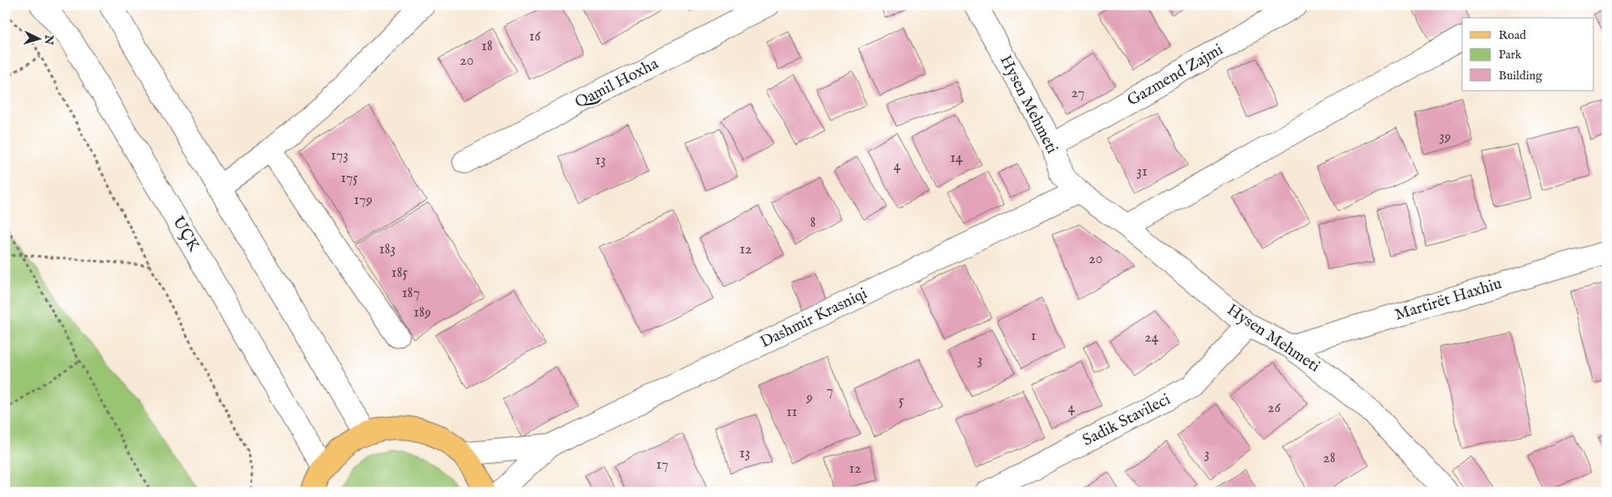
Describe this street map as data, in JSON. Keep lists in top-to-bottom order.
{
  "streets": {
    "street": [
      "Gazmend Zajmi",
      "Qamil Hoxha",
      "Hysen Mehmeti",
      "UÇK",
      "Martirët Haxhiu",
      "Dashmir Krasniqi",
      "Sadik Stavileci"
    ]
  },
  "crossings": [
    ["Gazmend Zajmi", "Hysen Mehmeti"],
    ["Hysen Mehmeti", "Martirët Haxhiu"],
    ["Hysen Mehmeti", "Dashmir Krasniqi"],
    ["Hysen Mehmeti", "Sadik Stavileci"]
  ],
  "house_numbers": [
    "16",
    "18",
    "20",
    "27",
    "39",
    "173",
    "14",
    "13",
    "4",
    "31",
    "175",
    "179",
    "8",
    "183",
    "12",
    "20",
    "185",
    "187",
    "189",
    "1",
    "24",
    "3",
    "7",
    "9",
    "5",
    "4",
    "26",
    "11",
    "13",
    "3",
    "28",
    "17",
    "12"
  ],
  "legend": ["Road", "Park", "Building"],
  "north": "right"
}
